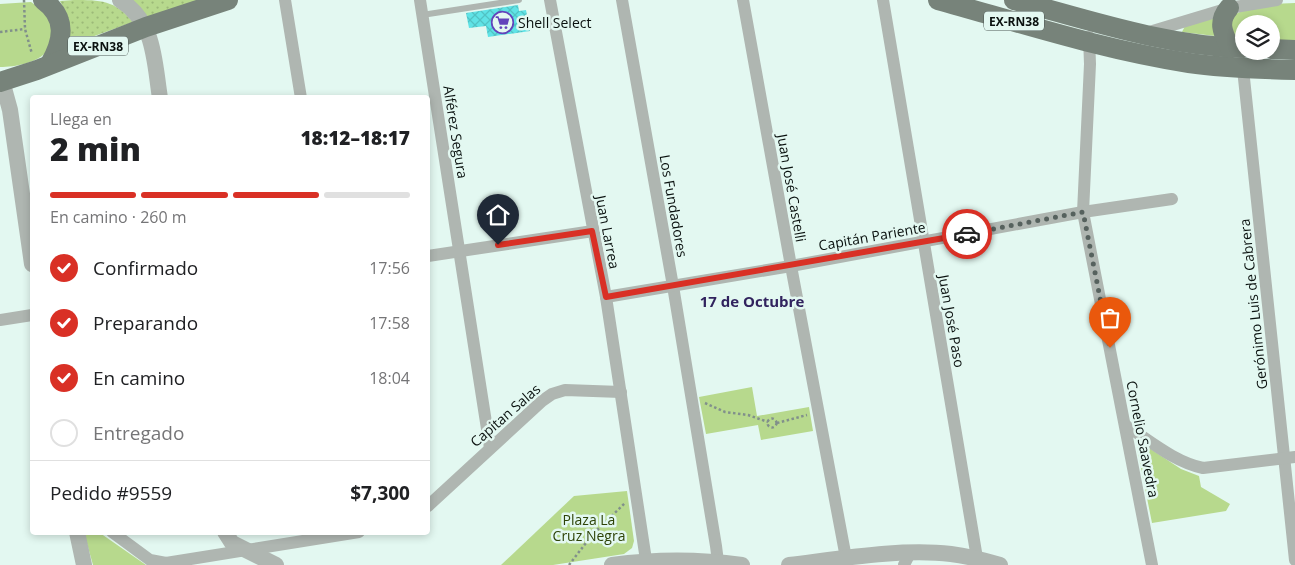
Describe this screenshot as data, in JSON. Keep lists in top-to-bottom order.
{
  "streets": {
    "main road": ["EX-RN38"],
    "street": [
      "Alférez Segura",
      "Juan José Castelli",
      "Los Fundadores",
      "Juan Larrea",
      "Capitán Pariente",
      "Gerónimo Luis de Cabrera",
      "Juan José Paso",
      "Capitan Salas",
      "Cornelio Saavedra"
    ]
  },
  "crossings": [
    ["EX-RN38", "Gerónimo Luis de Cabrera"],
    ["EX-RN38", "Cornelio Saavedra"],
    ["Alférez Segura", "Capitan Salas"],
    ["Juan José Castelli", "Capitán Pariente"],
    ["Los Fundadores", "Capitán Pariente"],
    ["Juan Larrea", "Capitán Pariente"],
    ["Juan Larrea", "Capitan Salas"],
    ["Capitán Pariente", "Juan José Paso"],
    ["Capitán Pariente", "Cornelio Saavedra"]
  ],
  "districts": ["17 de Octubre"],
  "parks": ["Plaza La Cruz Negra"],
  "places": {
    "supermarket": ["Shell Select"]
  },
  "page": {
    "heading": ["2 min", "Llega en", "18:12–18:17"],
    "panel": ["Pedido #9559", "$7,300"],
    "bar": "En camino · 260 m",
    "list": [
      ["Confirmado", "17:56"],
      ["Preparando", "17:58"],
      ["En camino", "18:04"],
      "Entregado"
    ]
  }
}
